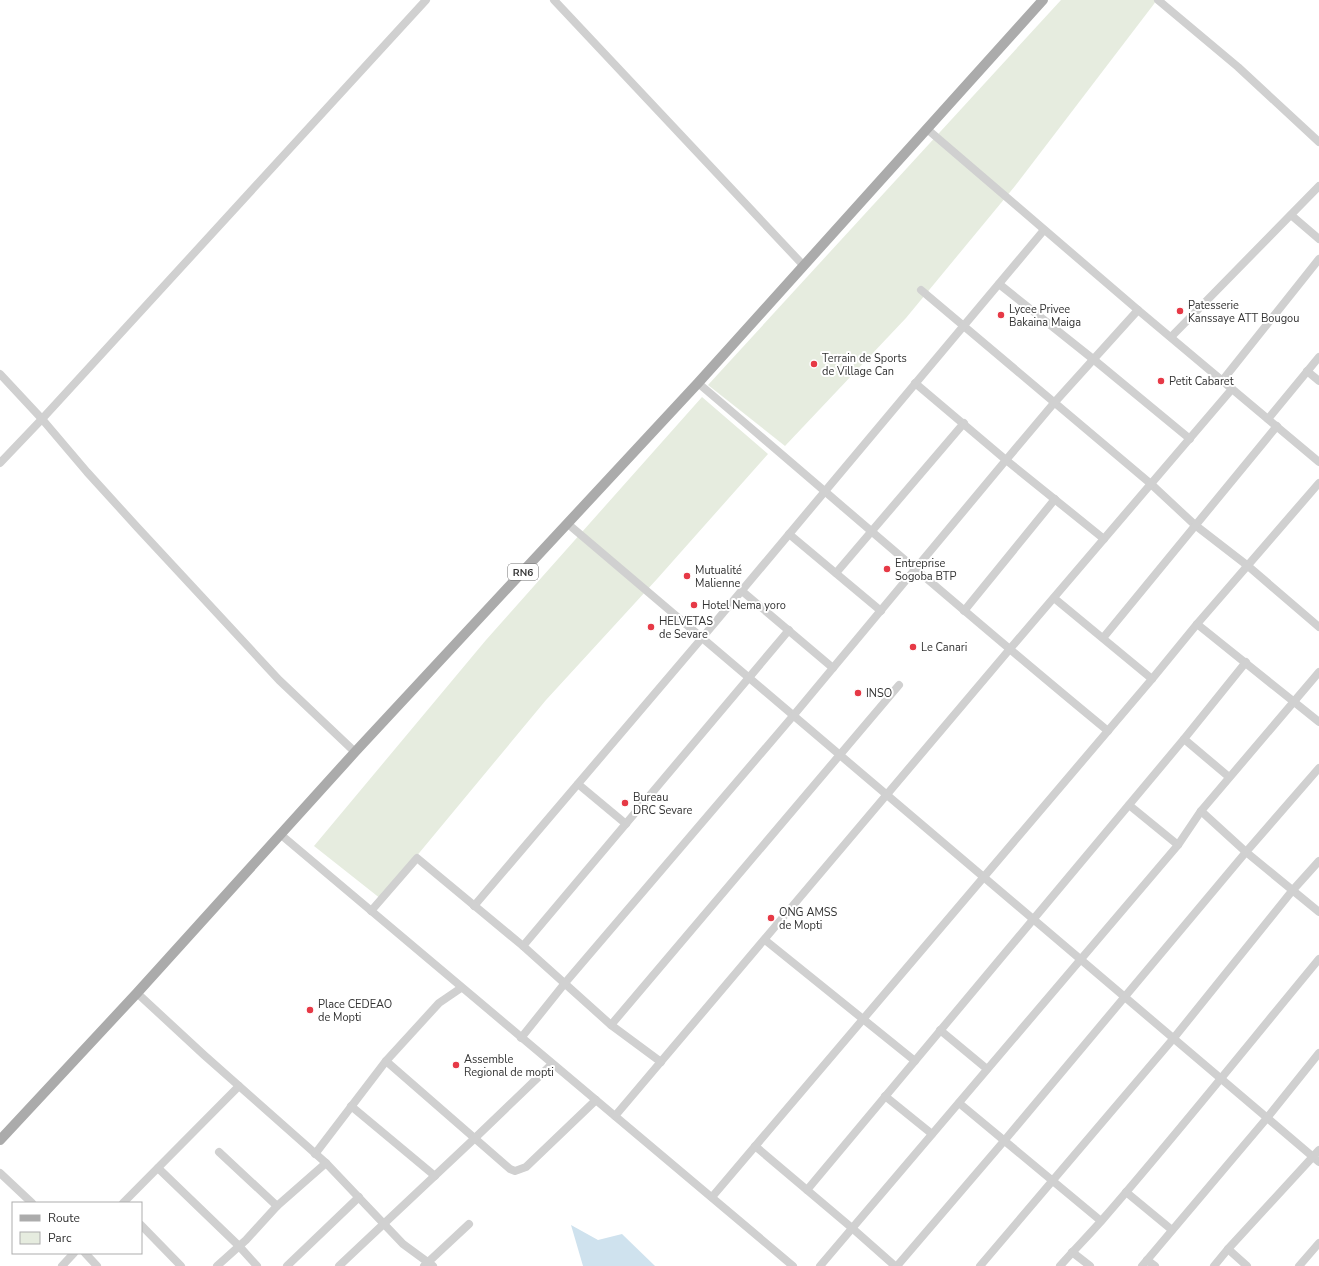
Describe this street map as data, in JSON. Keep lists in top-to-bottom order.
{
  "streets": {
    "main road": ["RN6"]
  },
  "places": [
    "Patesserie Kanssaye ATT Bougou",
    "Lycee Privee Bakaina Maiga",
    "Terrain de Sports de Village Can",
    "Petit Cabaret",
    "Entreprise Sogoba BTP",
    "Mutualité Malienne",
    "Hotel Nema yoro",
    "HELVETAS de Sevare",
    "Le Canari",
    "INSO",
    "Bureau DRC Sevare",
    "ONG AMSS de Mopti",
    "Place CEDEAO de Mopti",
    "Assemble Regional de mopti"
  ],
  "legend": ["Route", "Parc"]
}
